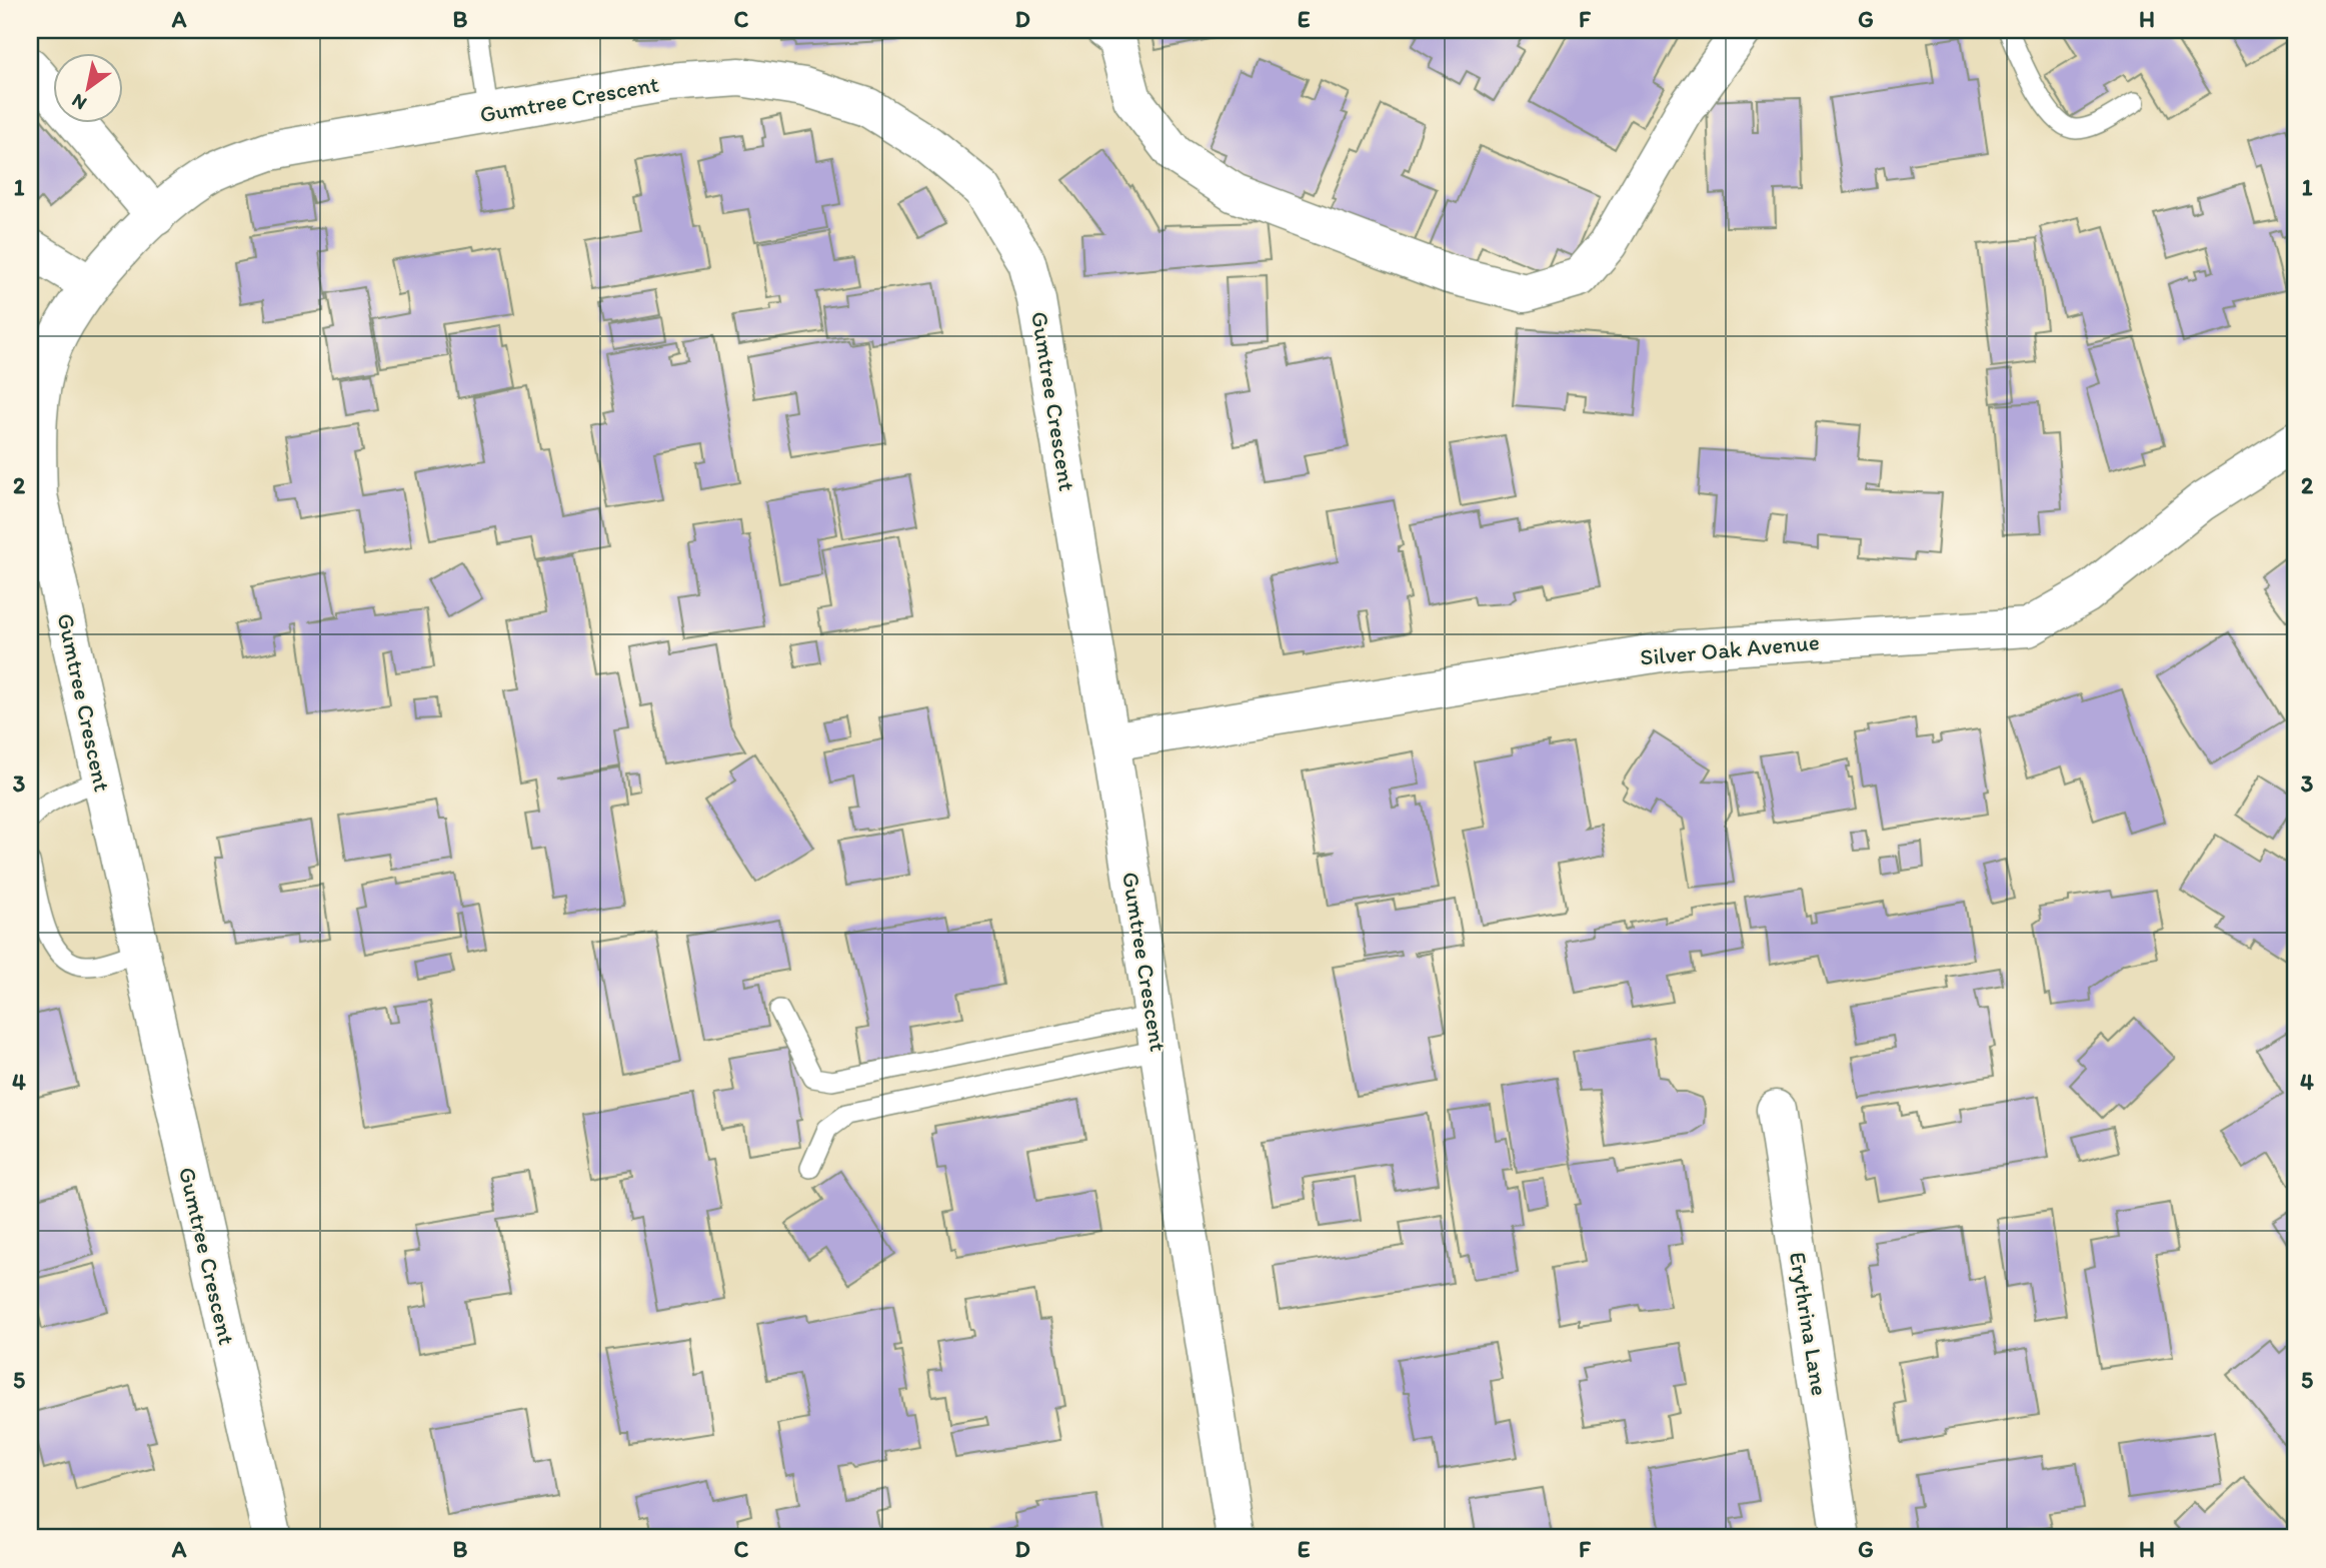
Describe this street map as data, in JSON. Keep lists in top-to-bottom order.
{
  "streets": {
    "street": ["Gumtree Crescent", "Silver Oak Avenue", "Erythrina Lane"]
  },
  "crossings": [
    ["Gumtree Crescent", "Silver Oak Avenue"]
  ],
  "north": "bottom left",
  "grid": {
    "columns": [
      "A",
      "B",
      "C",
      "D",
      "E",
      "F",
      "G",
      "H"
    ],
    "rows": [
      "1",
      "2",
      "3",
      "4",
      "5"
    ]
  }
}
